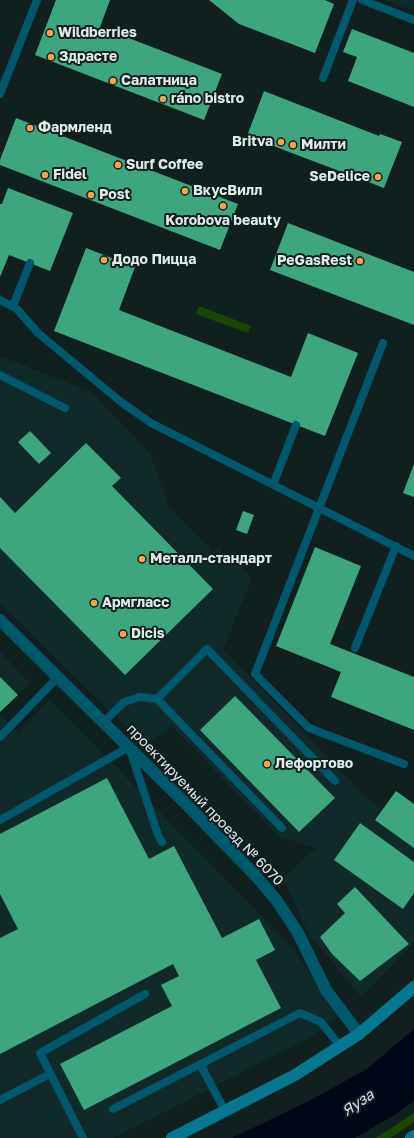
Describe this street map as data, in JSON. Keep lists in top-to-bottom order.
{
  "streets": {
    "street": ["проектируемый проезд № 6070"]
  },
  "water": ["Яуза"],
  "places": [
    "Wildberries",
    "Здрасте",
    "Салатница",
    "ráno bistro",
    "Фармленд",
    "Britva",
    "Милти",
    "Surf Coffee",
    "Fidel",
    "SeDelice",
    "ВкусВилл",
    "Post",
    "Korobova beauty",
    "Додо Пицца",
    "PeGasRest",
    "Металл-стандарт",
    "Армгласс",
    "Dicis",
    "Лефортово"
  ]
}
